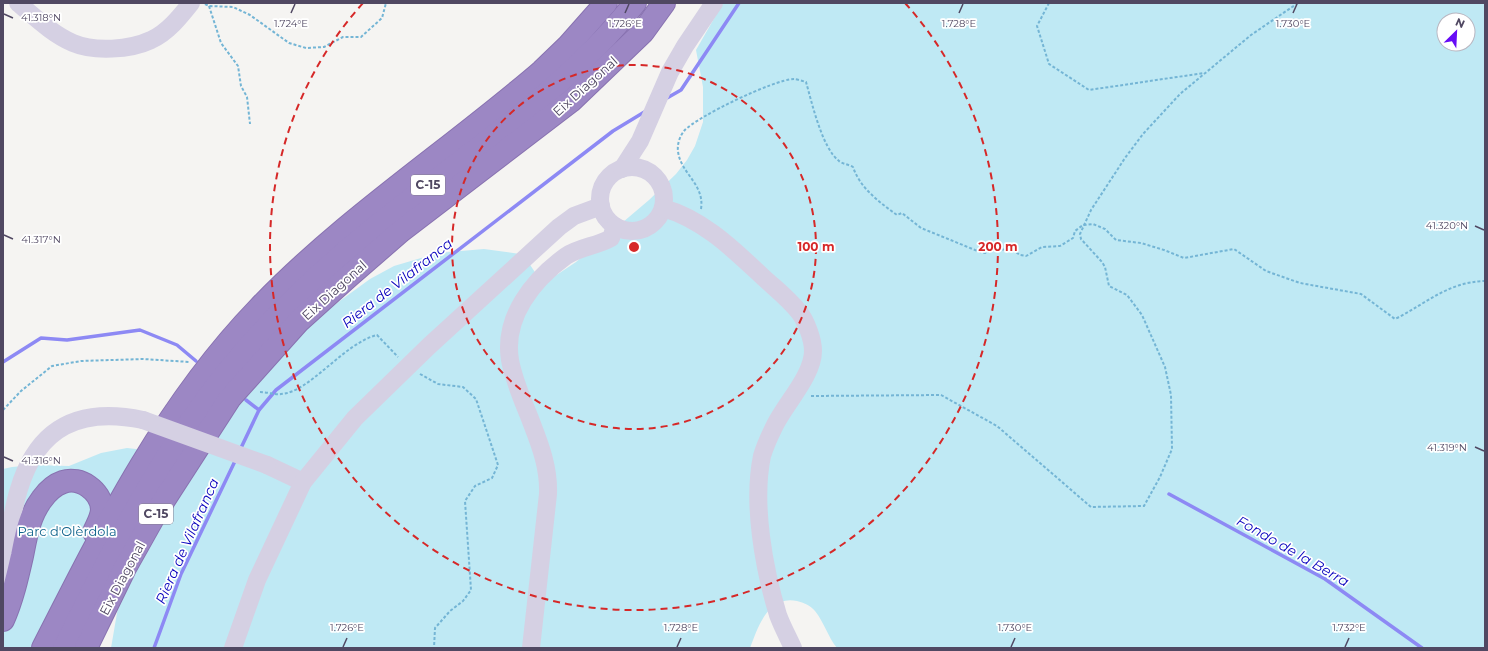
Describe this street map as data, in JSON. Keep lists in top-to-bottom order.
{
  "streets": {
    "highway": ["Eix Diagonal", "C-15"]
  },
  "water": ["Riera de Vilafranca", "Fondo de la Berra"],
  "parks": ["Parc d'Olèrdola"],
  "north": "top right",
  "coordinates": [
    "41.318°N",
    "1.724°E",
    "1.728°E",
    "1.730°E",
    "1.726°E",
    "41.320°N",
    "41.317°N",
    "41.319°N",
    "41.316°N",
    "1.732°E"
  ],
  "rings": ["100 m", "200 m"]
}
